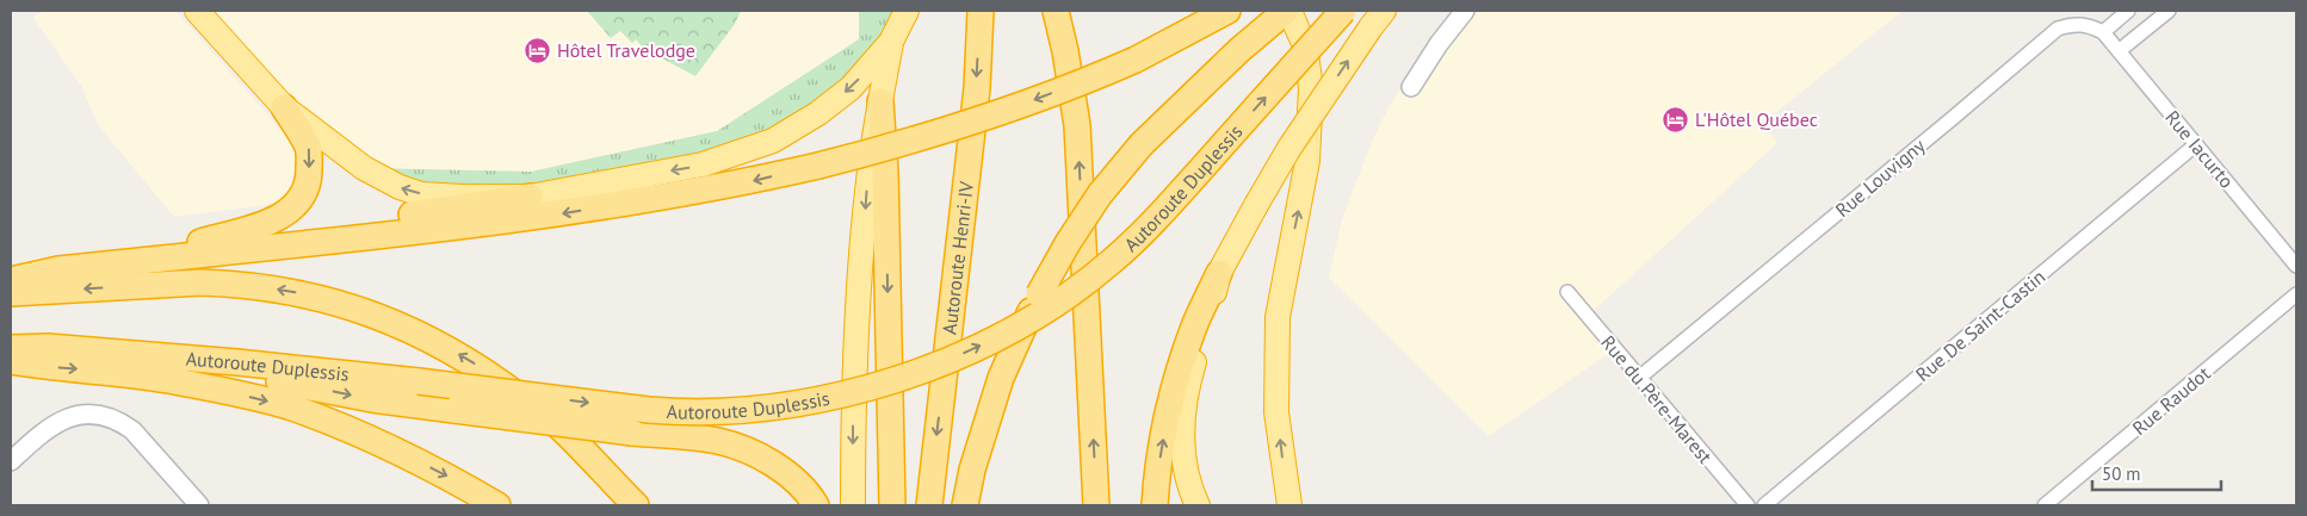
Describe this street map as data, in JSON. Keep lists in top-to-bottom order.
{
  "streets": {
    "highway": ["Autoroute Duplessis", "Autoroute Henri-IV"],
    "street": [
      "Rue Iacurto",
      "Rue Louvigny",
      "Rue De Saint-Castin",
      "Rue du Père-Marest",
      "Rue Raudot"
    ]
  },
  "crossings": [
    ["Rue Iacurto", "Rue Louvigny"],
    ["Rue Iacurto", "Rue De Saint-Castin"],
    ["Rue Louvigny", "Rue du Père-Marest"]
  ],
  "places": {
    "hotel": ["Hôtel Travelodge", "L'Hôtel Québec"]
  },
  "scale_bar": "50 m"
}
